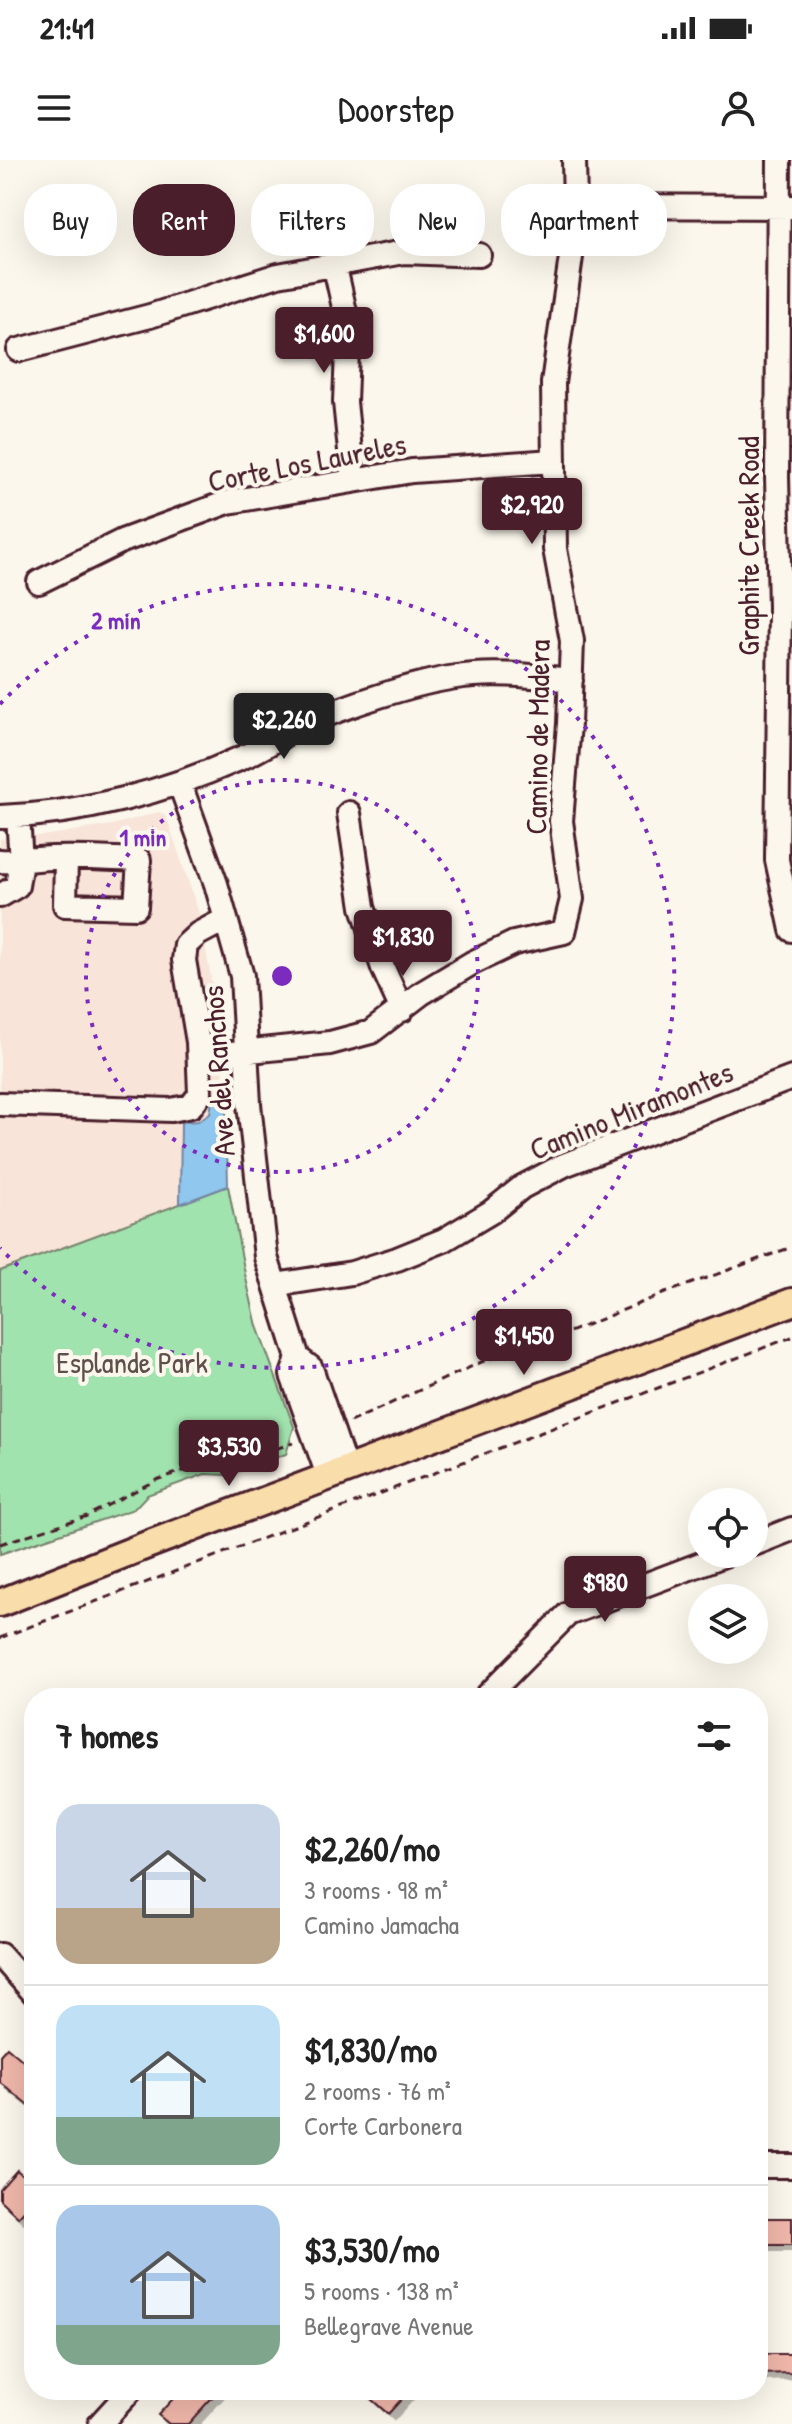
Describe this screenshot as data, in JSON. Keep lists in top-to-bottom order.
{
  "streets": {
    "street": [
      "Corte Los Laureles",
      "Graphite Creek Road",
      "Camino de Madera",
      "Ave del Ranchos",
      "Camino Miramontes"
    ]
  },
  "crossings": [
    ["Corte Los Laureles", "Camino de Madera"],
    ["Ave del Ranchos", "Camino Miramontes"]
  ],
  "parks": ["Esplande Park"],
  "page": {
    "status": "21:41",
    "header": "Doorstep",
    "chip": [
      "Buy",
      "Rent",
      "Filters",
      "New",
      "Apartment"
    ],
    "price": [
      "$1,600",
      "$2,920",
      "$2,260",
      "$1,830",
      "$1,450",
      "$3,530",
      "$980"
    ],
    "heading": "7 homes",
    "list": [
      {
        "name": "$2,260/mo",
        "note": "3 rooms · 98 m² · Camino Jamacha"
      },
      {
        "name": "$1,830/mo",
        "note": "2 rooms · 76 m² · Corte Carbonera"
      },
      {
        "name": "$3,530/mo",
        "note": "5 rooms · 138 m² · Bellegrave Avenue"
      }
    ]
  },
  "rings": ["2 min", "1 min"]
}
